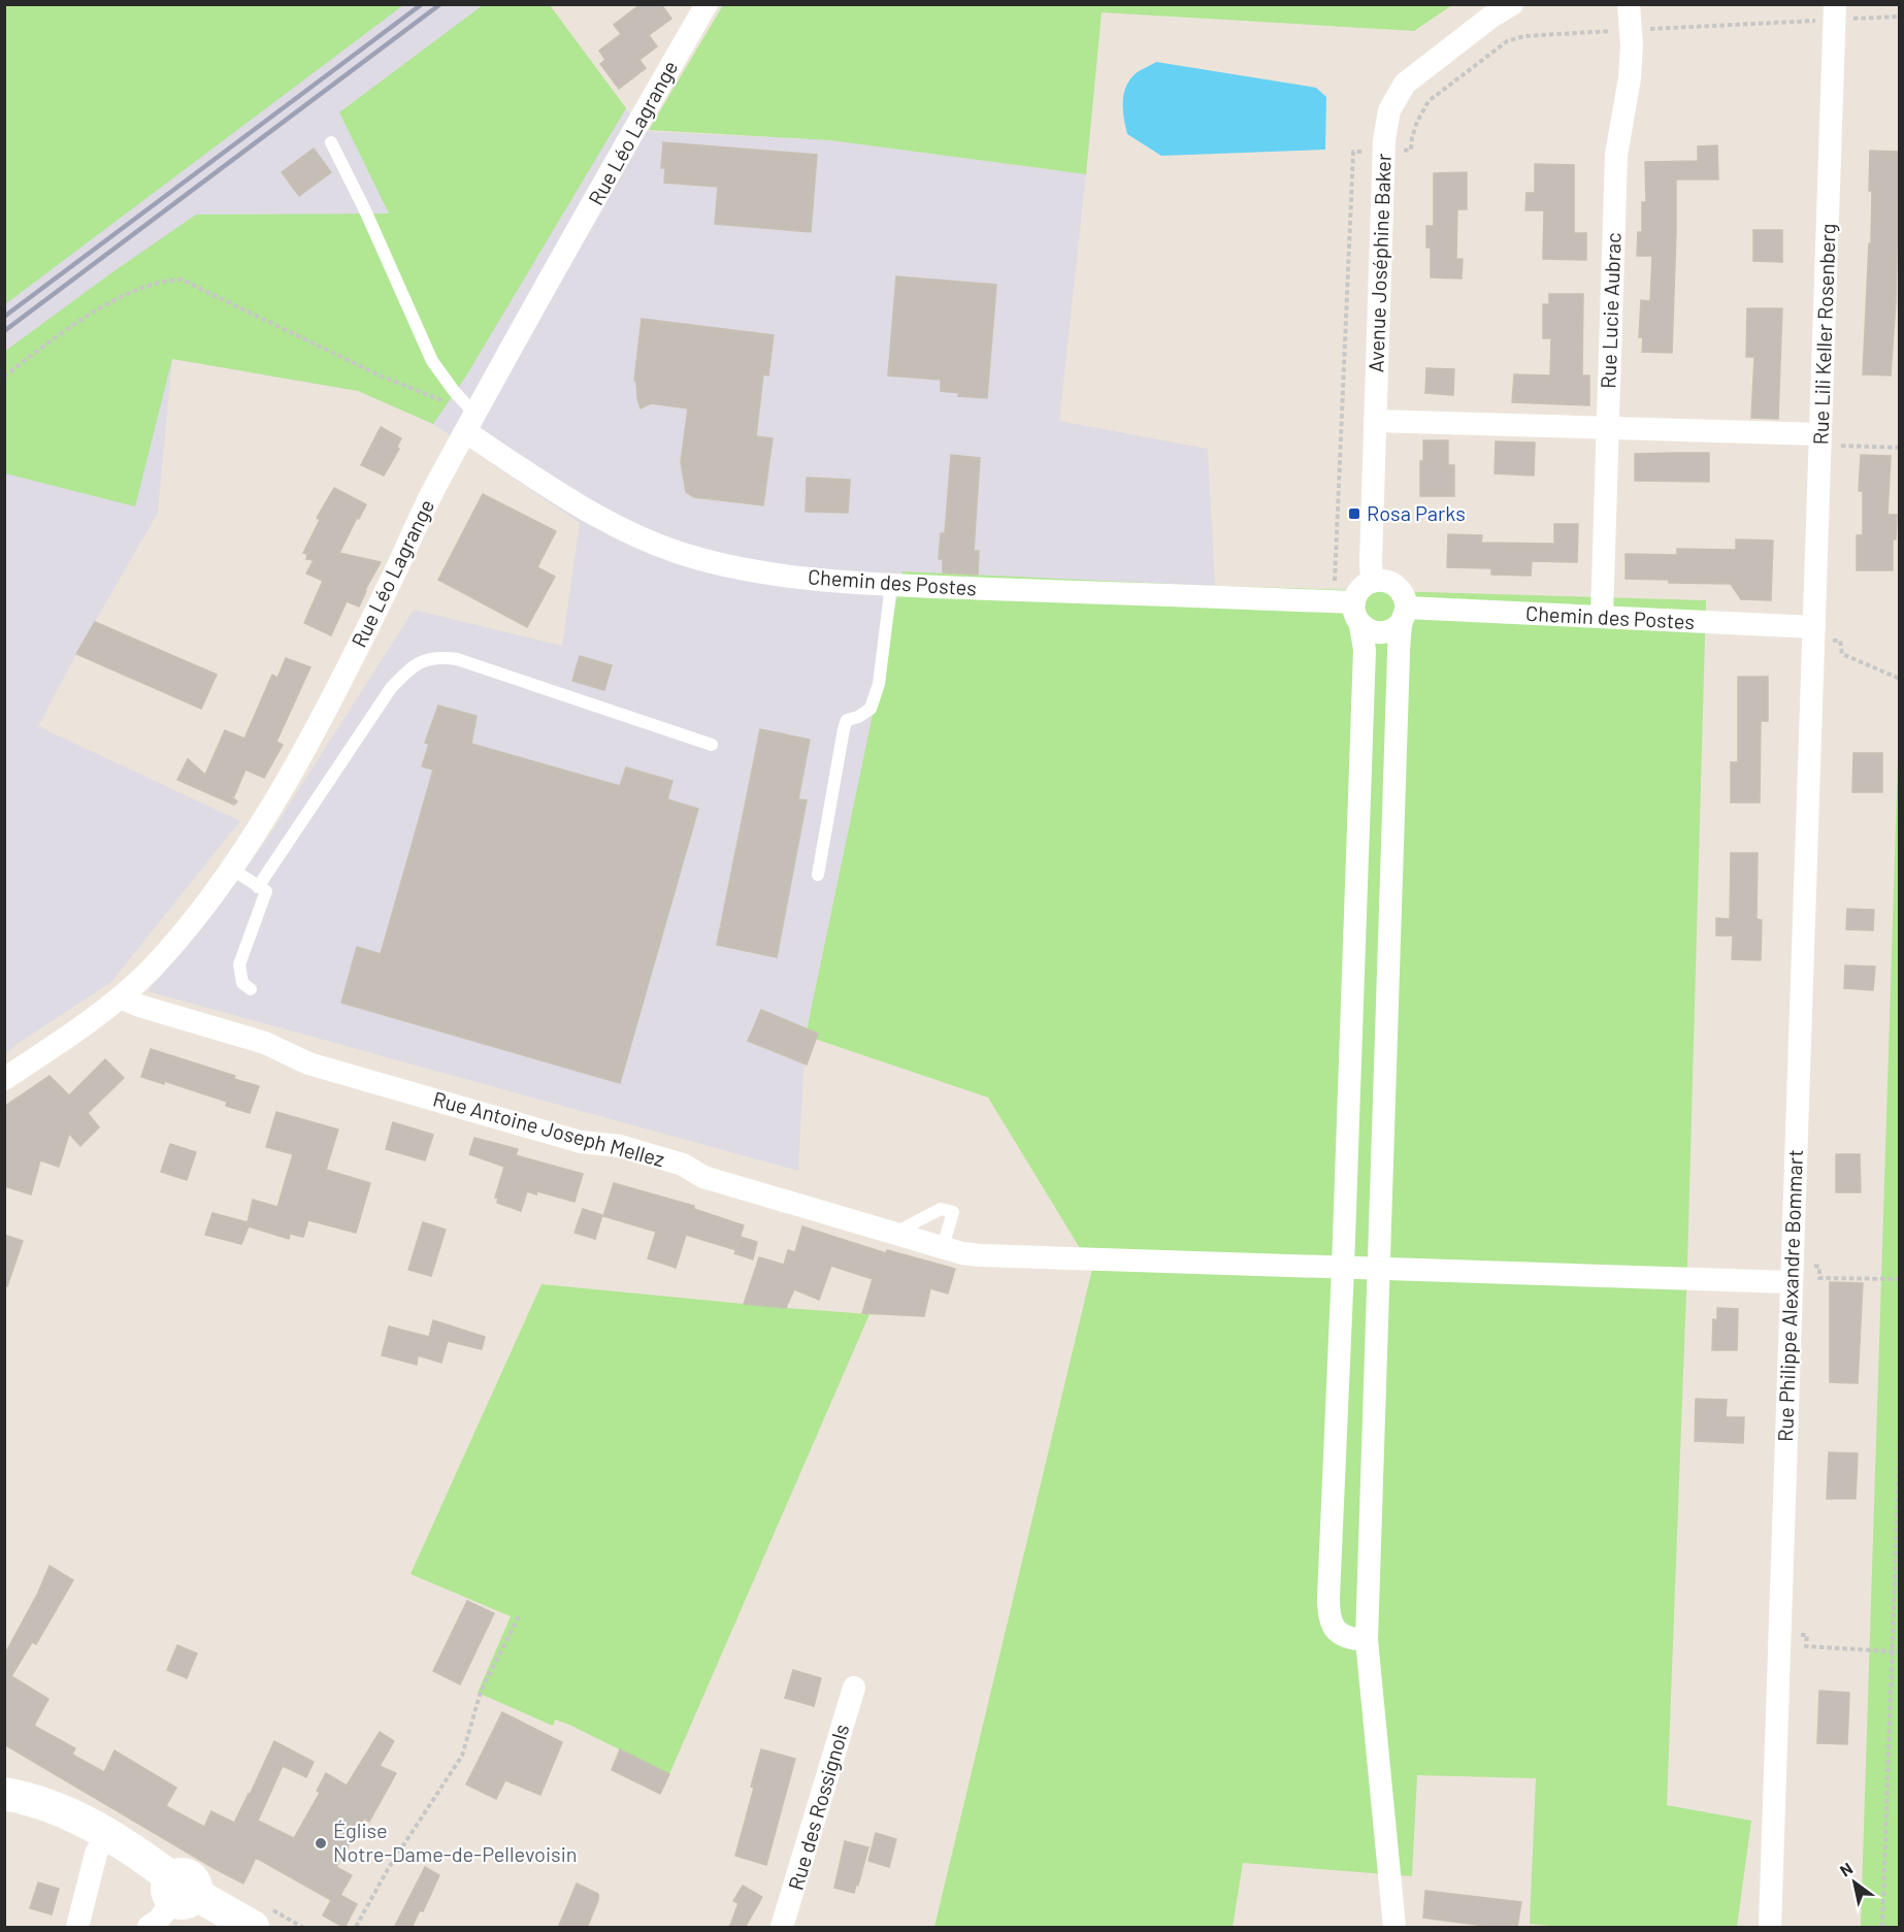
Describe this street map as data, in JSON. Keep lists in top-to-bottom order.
{
  "streets": {
    "street": [
      "Rue Léo Lagrange",
      "Avenue Joséphine Baker",
      "Rue Lucie Aubrac",
      "Rue Lili Keller Rosenberg",
      "Chemin des Postes",
      "Rue Antoine Joseph Mellez",
      "Rue Philippe Alexandre Bommart",
      "Rue des Rossignols"
    ]
  },
  "crossings": [
    ["Rue Léo Lagrange", "Chemin des Postes"],
    ["Rue Léo Lagrange", "Rue Antoine Joseph Mellez"],
    ["Avenue Joséphine Baker", "Chemin des Postes"],
    ["Rue Lucie Aubrac", "Chemin des Postes"],
    ["Rue Lili Keller Rosenberg", "Chemin des Postes"],
    ["Rue Lili Keller Rosenberg", "Rue Philippe Alexandre Bommart"],
    ["Rue Antoine Joseph Mellez", "Rue Philippe Alexandre Bommart"]
  ],
  "places": {
    "transit": ["Rosa Parks"],
    "other": ["Église Notre-Dame-de-Pellevoisin"]
  },
  "north": "top left"
}
